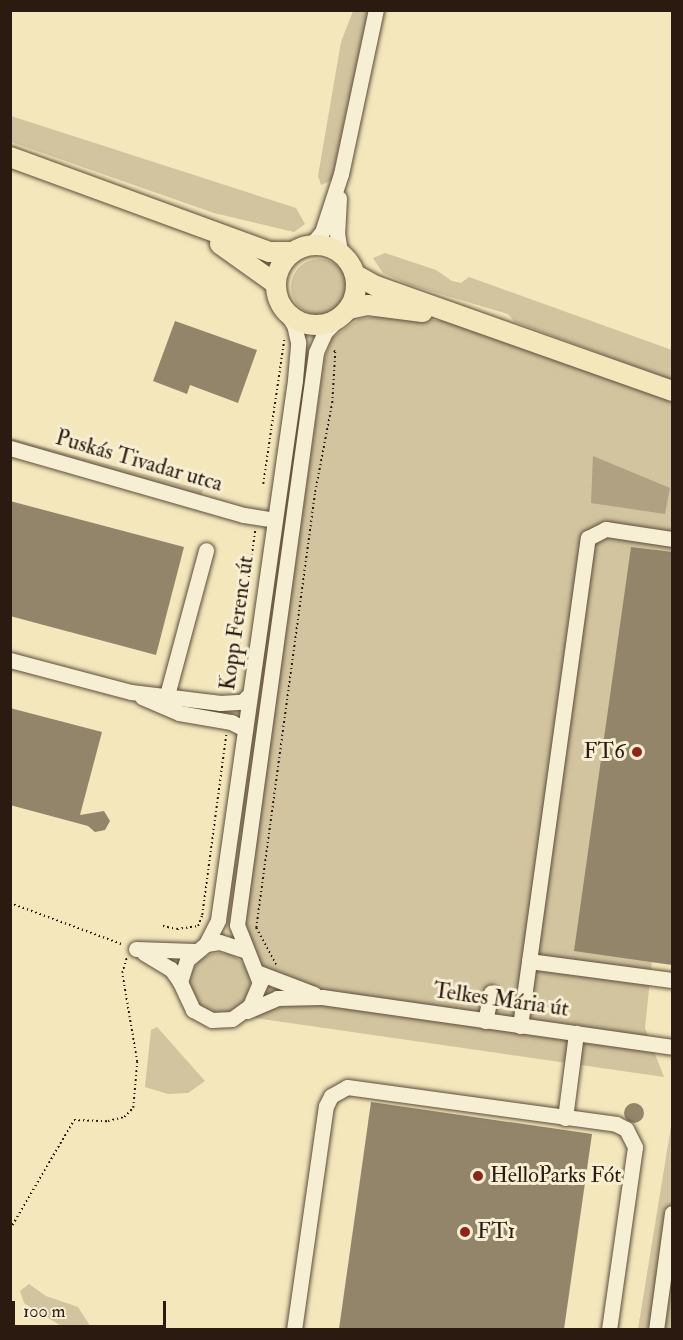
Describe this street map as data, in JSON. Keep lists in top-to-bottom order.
{
  "streets": {
    "street": ["Puskás Tivadar utca", "Kopp Ferenc út", "Telkes Mária út"]
  },
  "crossings": [
    ["Puskás Tivadar utca", "Kopp Ferenc út"]
  ],
  "places": ["FT6", "HelloParks Fót", "FT1"],
  "scale_bar": "100 m"
}
